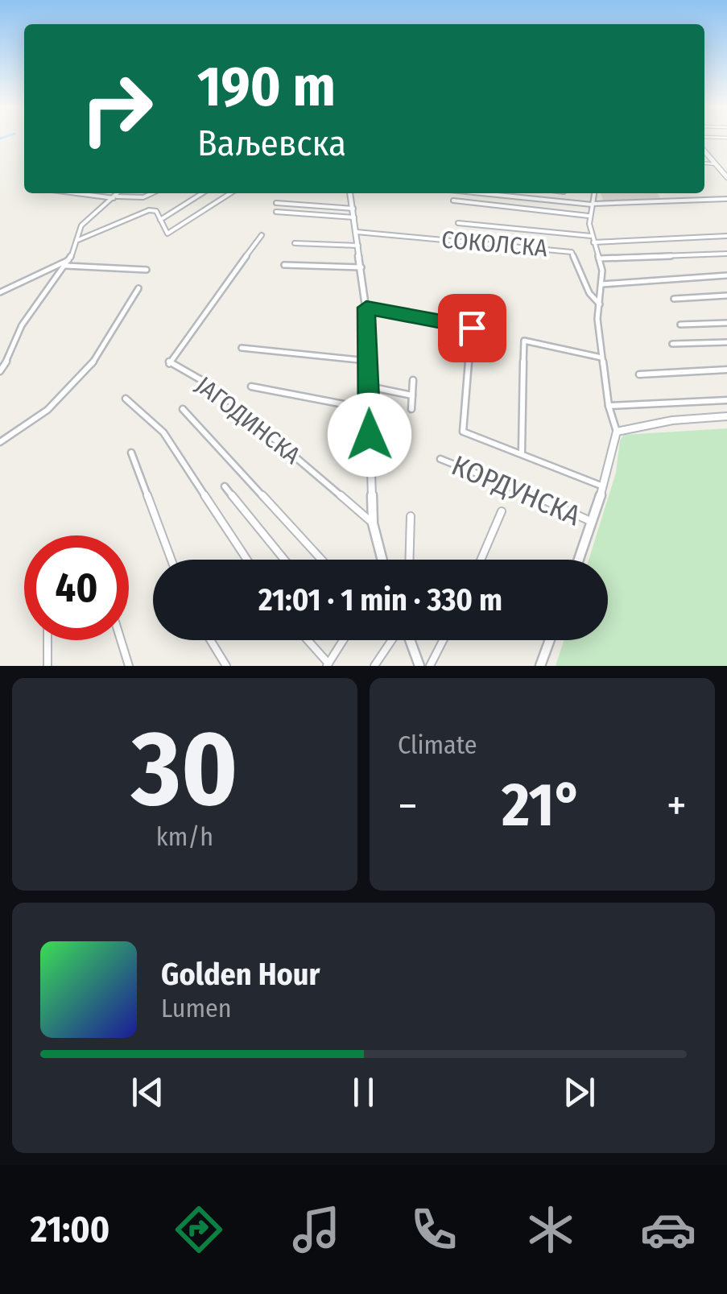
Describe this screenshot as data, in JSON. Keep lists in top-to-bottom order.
{
  "streets": {
    "street": ["СОКОЛСКА", "ЈАГОДИНСКА", "КОРДУНСКА"]
  },
  "page": {
    "turn": ["190 m", "Ваљевска"],
    "limit": "40",
    "trip": "21:01 · 1 min · 330 m",
    "tile": [
      ["30", "km/h"],
      "Climate"
    ],
    "heat": ["−", "21°", "+"],
    "song": ["Golden Hour", "Lumen"],
    "tabs": "21:00"
  }
}
